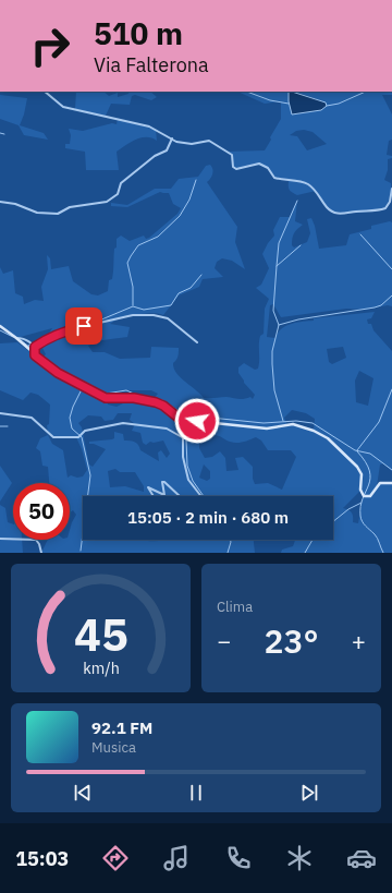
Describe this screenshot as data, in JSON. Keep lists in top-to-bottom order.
{
  "page": {
    "turn": ["510 m", "Via Falterona"],
    "limit": "50",
    "trip": "15:05 · 2 min · 680 m",
    "tile": "Clima",
    "heat": ["−", "23°", "+"],
    "song": ["92.1 FM", "Musica"],
    "tabs": "15:03",
    "gauge": ["45", "km/h"]
  }
}
